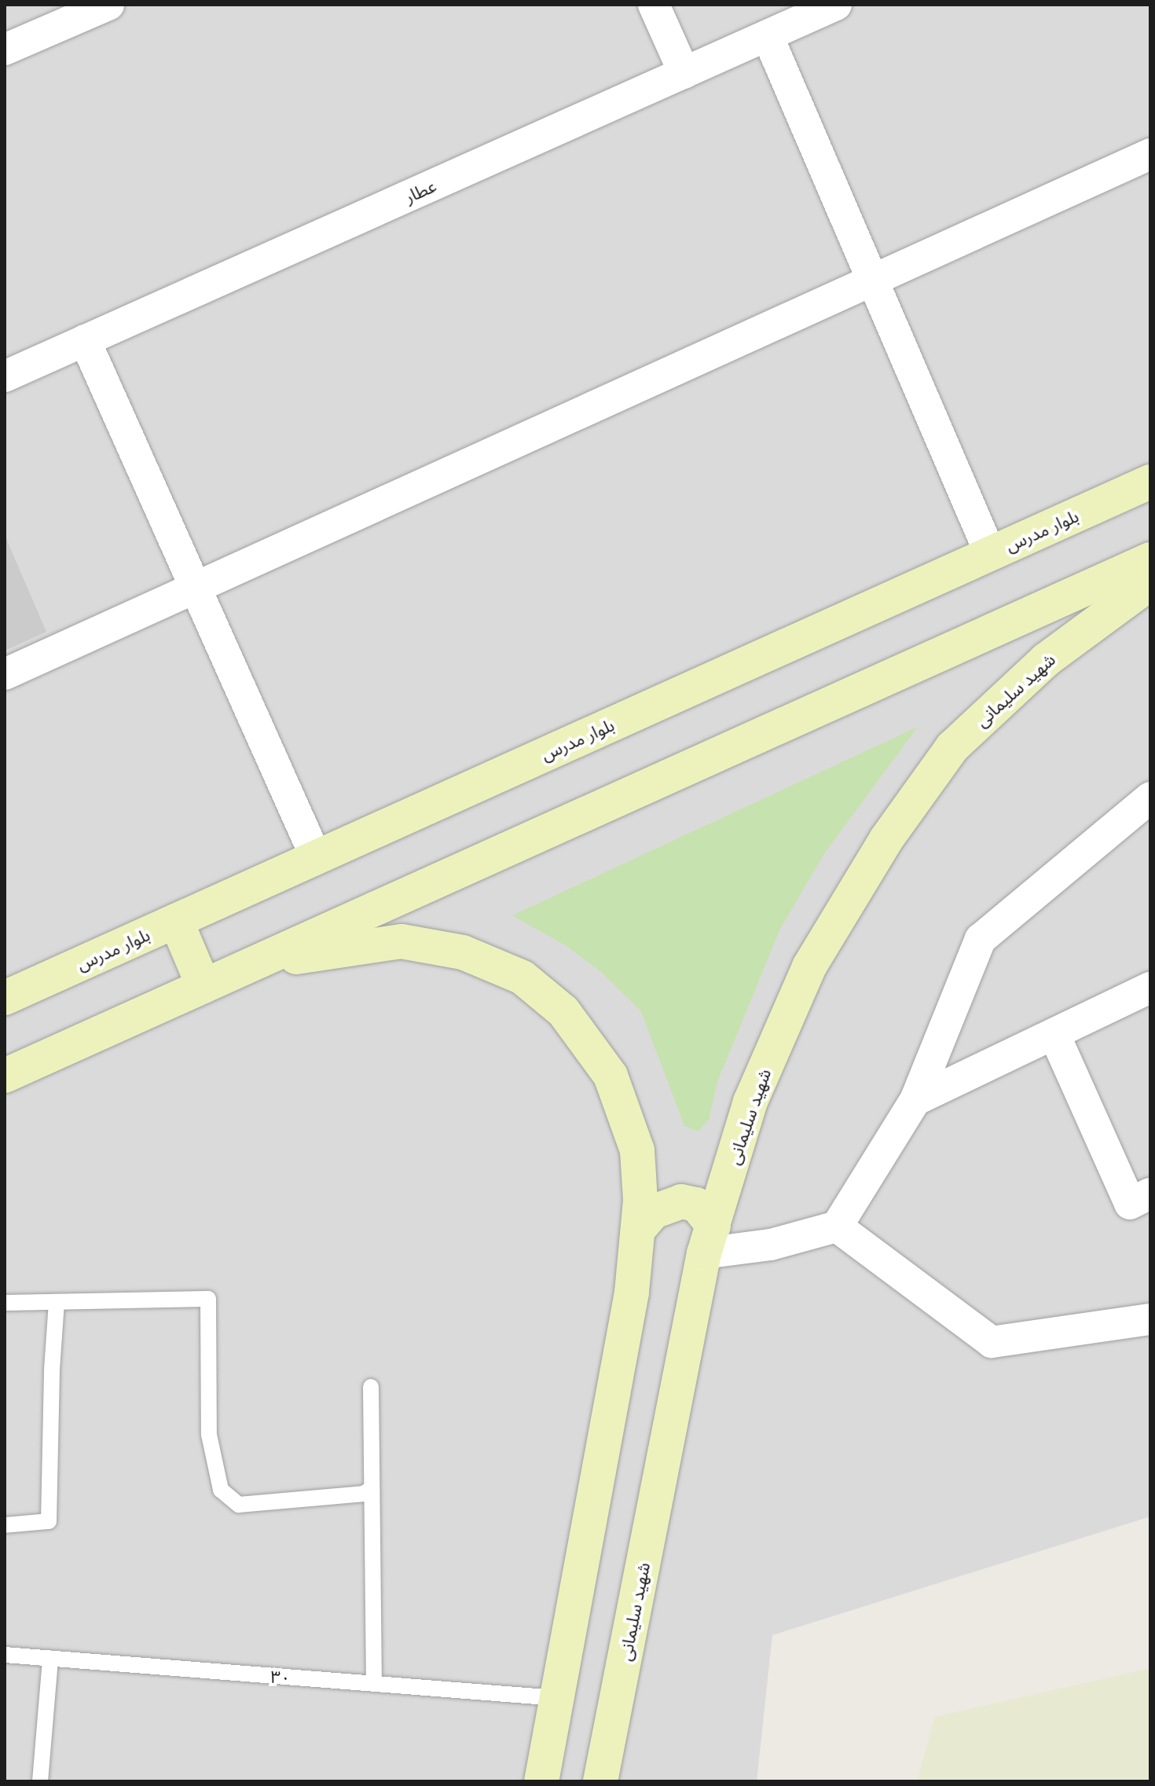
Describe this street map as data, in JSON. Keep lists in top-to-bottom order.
{
  "streets": {
    "main road": ["بلوار مدرس", "شهید سلیمانی"],
    "street": ["عطار"],
    "lane": ["۳۰"]
  }
}
